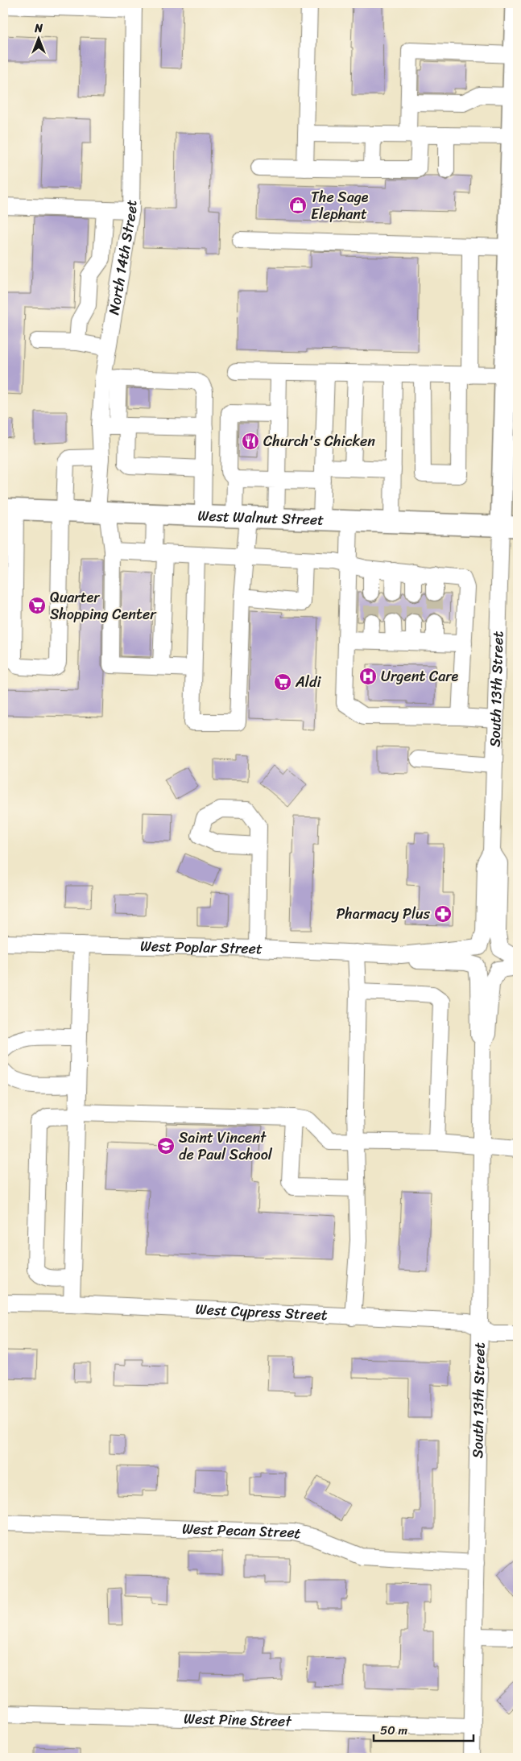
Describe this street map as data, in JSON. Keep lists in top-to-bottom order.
{
  "streets": {
    "main road": ["West Walnut Street"],
    "street": [
      "North 14th Street",
      "South 13th Street",
      "West Poplar Street",
      "West Cypress Street",
      "West Pecan Street",
      "West Pine Street"
    ]
  },
  "crossings": [
    ["North 14th Street", "West Walnut Street"],
    ["West Walnut Street", "South 13th Street"],
    ["South 13th Street", "West Poplar Street"],
    ["South 13th Street", "West Cypress Street"],
    ["South 13th Street", "West Pecan Street"],
    ["South 13th Street", "West Pine Street"]
  ],
  "places": {
    "shop": ["The Sage Elephant"],
    "restaurant": ["Church's Chicken"],
    "supermarket": ["Quarter Shopping Center", "Aldi"],
    "hospital": ["Urgent Care"],
    "pharmacy": ["Pharmacy Plus"],
    "school or university": ["Saint Vincent de Paul School"]
  },
  "scale_bar": "50 m",
  "north": "top"
}
